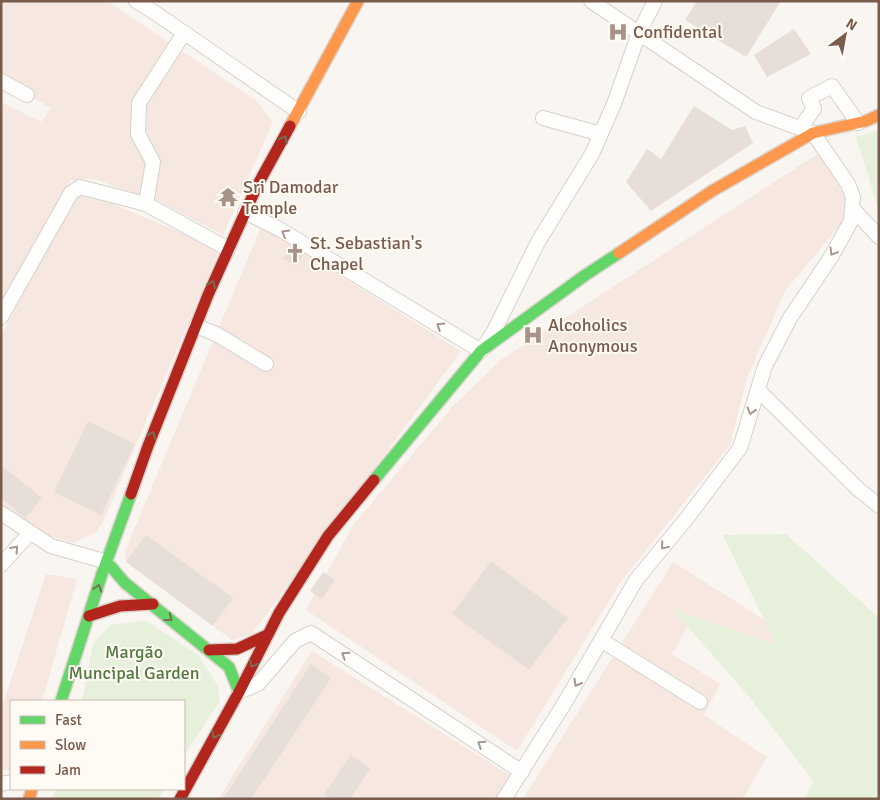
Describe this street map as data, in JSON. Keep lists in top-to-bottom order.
{
  "parks": ["Margão Muncipal Garden"],
  "places": {
    "hospital": ["Confidental", "Alcoholics Anonymous"],
    "temple": ["Sri Damodar Temple"],
    "church": ["St. Sebastian's Chapel"]
  },
  "legend": ["Fast", "Slow", "Jam"],
  "north": "top right"
}
